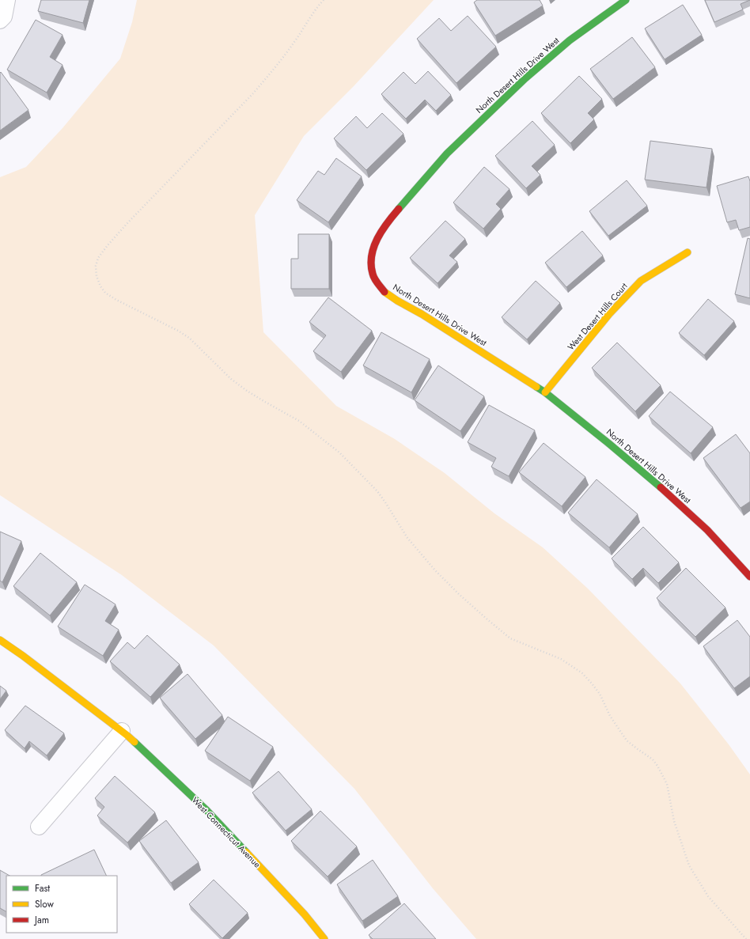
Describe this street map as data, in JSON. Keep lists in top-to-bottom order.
{
  "streets": {
    "street": ["North Desert Hills Drive West", "West Desert Hills Court", "West Connecticut Avenue"]
  },
  "crossings": [
    ["North Desert Hills Drive West", "West Desert Hills Court"]
  ],
  "legend": ["Fast", "Slow", "Jam"]
}
